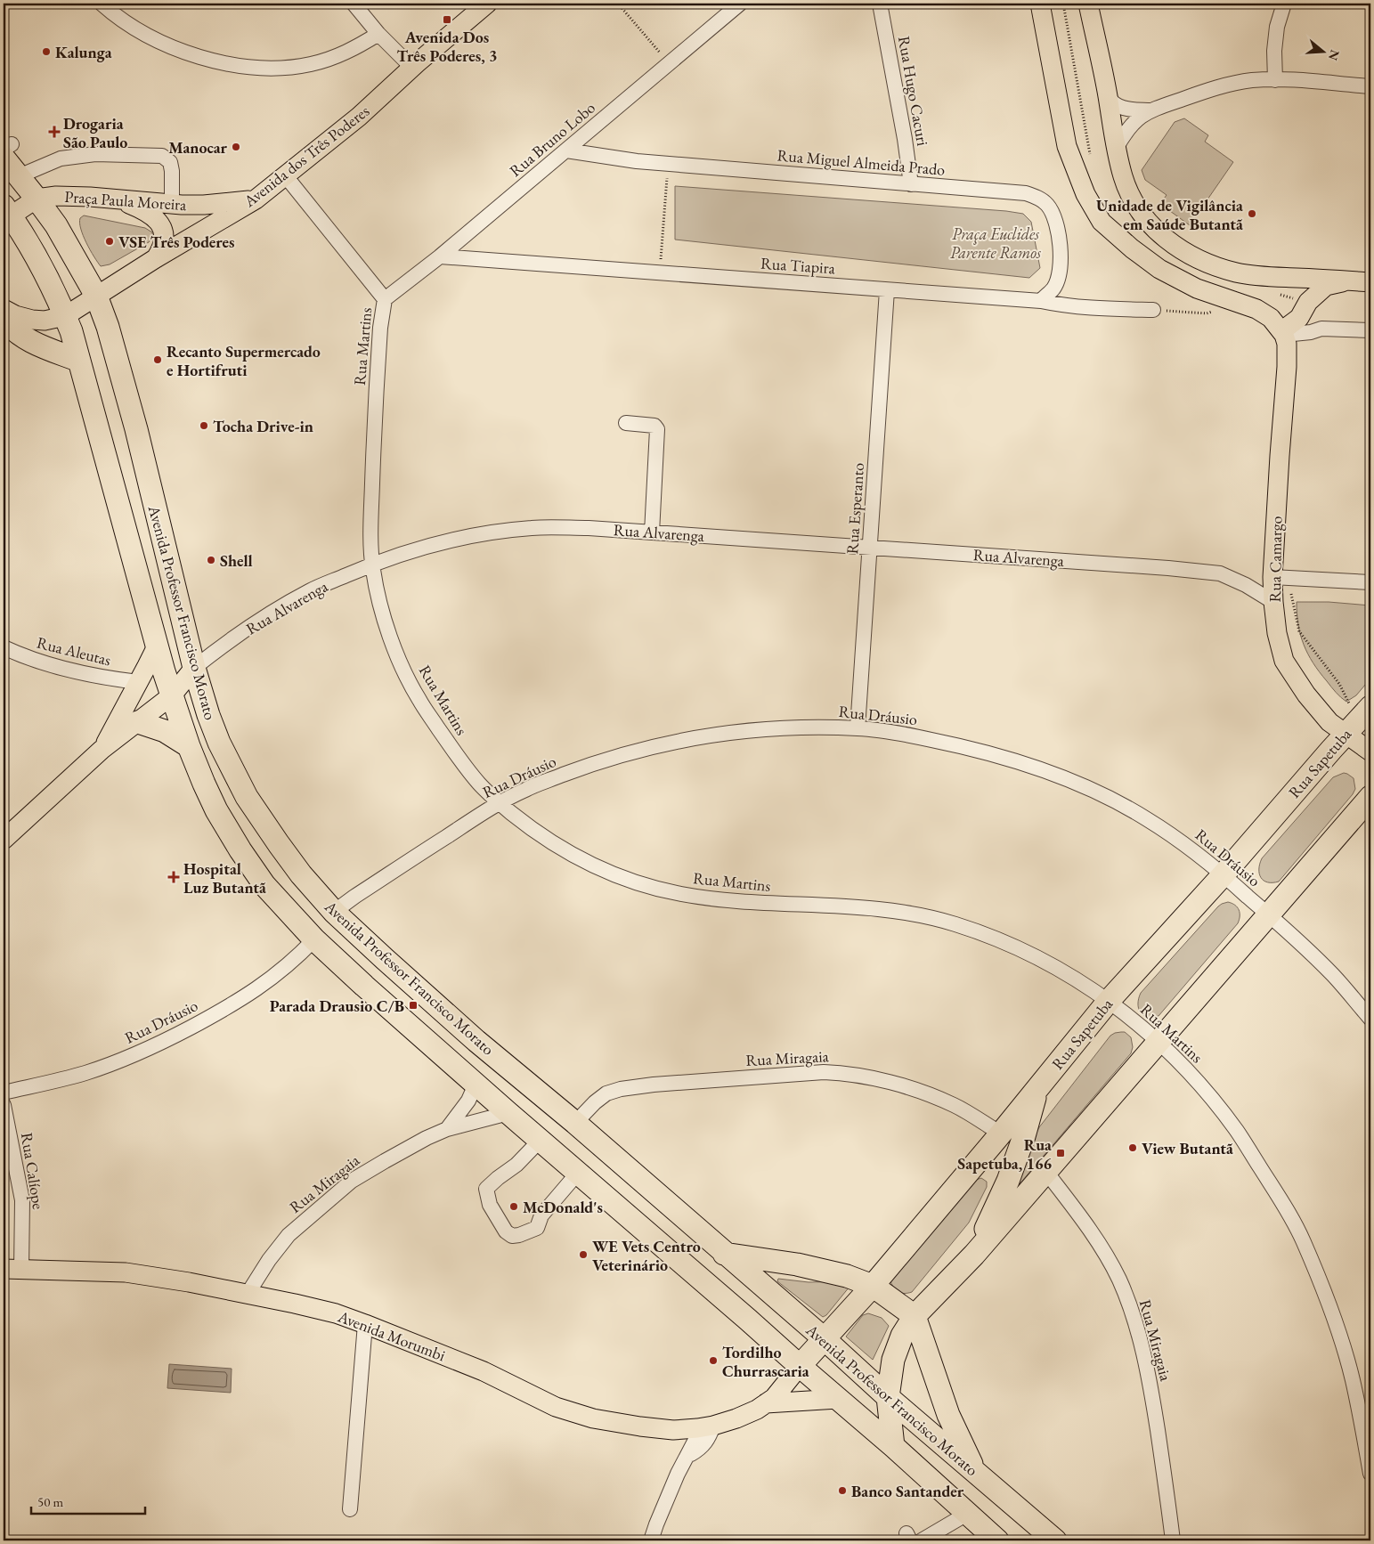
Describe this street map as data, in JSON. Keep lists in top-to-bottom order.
{
  "streets": {
    "highway": ["Avenida Professor Francisco Morato", "Rua Sapetuba"],
    "main road": [
      "Avenida dos Três Poderes",
      "Praça Paula Moreira",
      "Rua Alvarenga",
      "Rua Camargo",
      "Avenida Morumbi"
    ],
    "street": [
      "Rua Hugo Cacuri",
      "Rua Bruno Lobo",
      "Rua Miguel Almeida Prado",
      "Rua Tiapira",
      "Rua Martins",
      "Rua Esperanto",
      "Rua Aleutas",
      "Rua Dráusio",
      "Rua Miragaia",
      "Rua Calíope"
    ]
  },
  "crossings": [
    ["Rua Hugo Cacuri", "Rua Miguel Almeida Prado"],
    ["Rua Bruno Lobo", "Rua Miguel Almeida Prado"],
    ["Rua Bruno Lobo", "Rua Tiapira"],
    ["Rua Bruno Lobo", "Rua Martins"],
    ["Avenida dos Três Poderes", "Praça Paula Moreira"],
    ["Avenida dos Três Poderes", "Rua Martins"],
    ["Avenida dos Três Poderes", "Avenida Professor Francisco Morato"],
    ["Rua Miguel Almeida Prado", "Rua Tiapira"],
    ["Praça Paula Moreira", "Avenida Professor Francisco Morato"],
    ["Rua Tiapira", "Rua Esperanto"],
    ["Rua Martins", "Rua Alvarenga"],
    ["Rua Martins", "Rua Dráusio"],
    ["Rua Martins", "Rua Sapetuba"],
    ["Rua Esperanto", "Rua Alvarenga"],
    ["Rua Esperanto", "Rua Dráusio"],
    ["Rua Alvarenga", "Rua Camargo"],
    ["Rua Alvarenga", "Avenida Professor Francisco Morato"],
    ["Rua Alvarenga", "Rua Aleutas"],
    ["Rua Camargo", "Rua Sapetuba"],
    ["Avenida Professor Francisco Morato", "Rua Dráusio"],
    ["Avenida Professor Francisco Morato", "Rua Sapetuba"],
    ["Avenida Professor Francisco Morato", "Rua Miragaia"],
    ["Avenida Professor Francisco Morato", "Avenida Morumbi"],
    ["Rua Dráusio", "Rua Sapetuba"],
    ["Rua Sapetuba", "Rua Miragaia"],
    ["Rua Sapetuba", "Avenida Morumbi"],
    ["Rua Miragaia", "Avenida Morumbi"],
    ["Rua Calíope", "Avenida Morumbi"]
  ],
  "parks": ["Praça Euclides Parente Ramos"],
  "places": {
    "transit": ["Avenida Dos Três Poderes, 3", "Parada Drausio C/B", "Rua Sapetuba, 166"],
    "other": [
      "Kalunga",
      "Manocar",
      "Unidade de Vigilância em Saúde Butantã",
      "VSE Três Poderes",
      "Recanto Supermercado e Hortifruti",
      "Tocha Drive-in",
      "Shell",
      "View Butantã",
      "McDonald's",
      "WE Vets Centro Veterinário",
      "Tordilho Churrascaria",
      "Banco Santander"
    ],
    "health": ["Drogaria São Paulo", "Hospital Luz Butantã"]
  },
  "scale_bar": "50 m",
  "north": "right"
}
